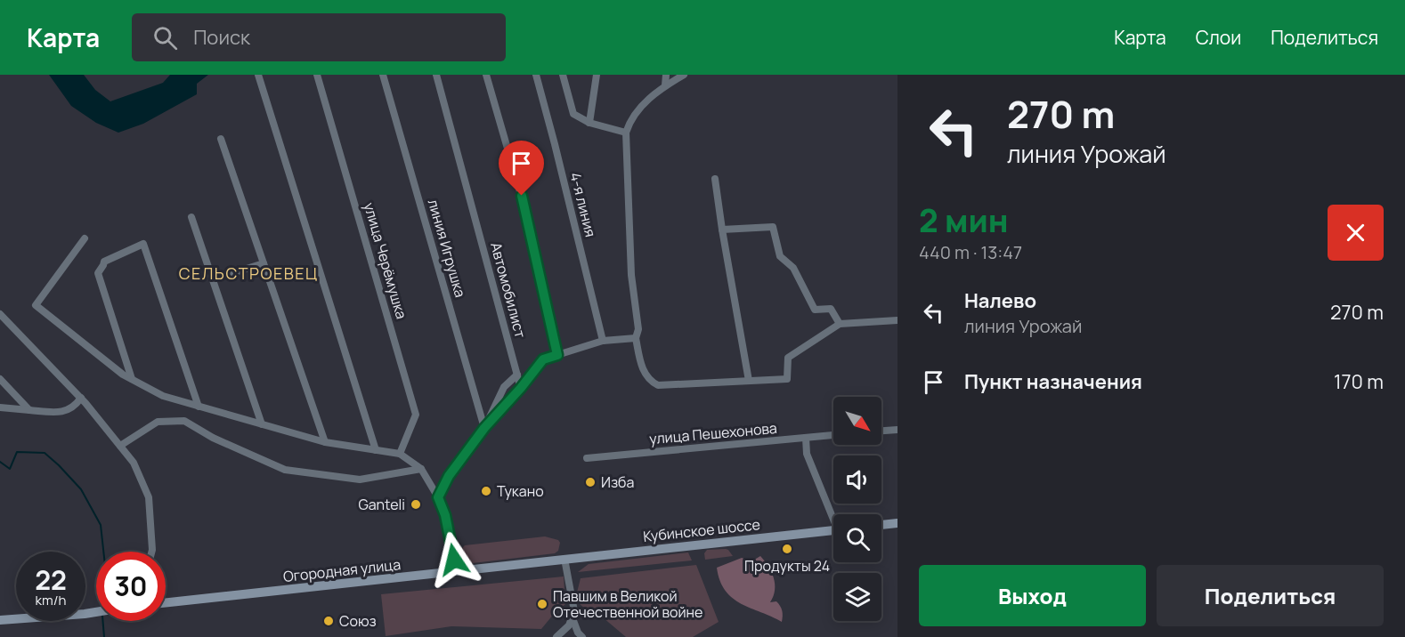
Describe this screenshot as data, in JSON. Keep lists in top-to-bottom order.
{
  "streets": {
    "main road": ["Кубинское шоссе", "Огородная улица"],
    "street": [
      "4-я линия",
      "линия Игрушка",
      "улица Черёмушка",
      "Автомобилист",
      "улица Пешехонова"
    ]
  },
  "crossings": [
    ["Кубинское шоссе", "Огородная улица"]
  ],
  "districts": ["СЕЛЬСТРОЕВЕЦ"],
  "places": [
    "Изба",
    "Тукано",
    "Ganteli",
    "Продукты 24",
    "Павшим в Великой Отечественной войне",
    "Союз"
  ],
  "north": "bottom right",
  "page": {
    "header": "Карта",
    "search": "Поиск",
    "nav": ["Карта", "Слои", "Поделиться"],
    "turn": ["270 m", "линия Урожай"],
    "heading": ["2 мин", "440 m · 13:47"],
    "list": [
      {
        "name": "Налево",
        "note": "линия Урожай",
        "value": "270 m"
      },
      {
        "name": "Пункт назначения",
        "value": "170 m"
      }
    ],
    "speed": "22 km/h",
    "limit": "30",
    "buttons": ["Выход", "Поделиться"]
  }
}
